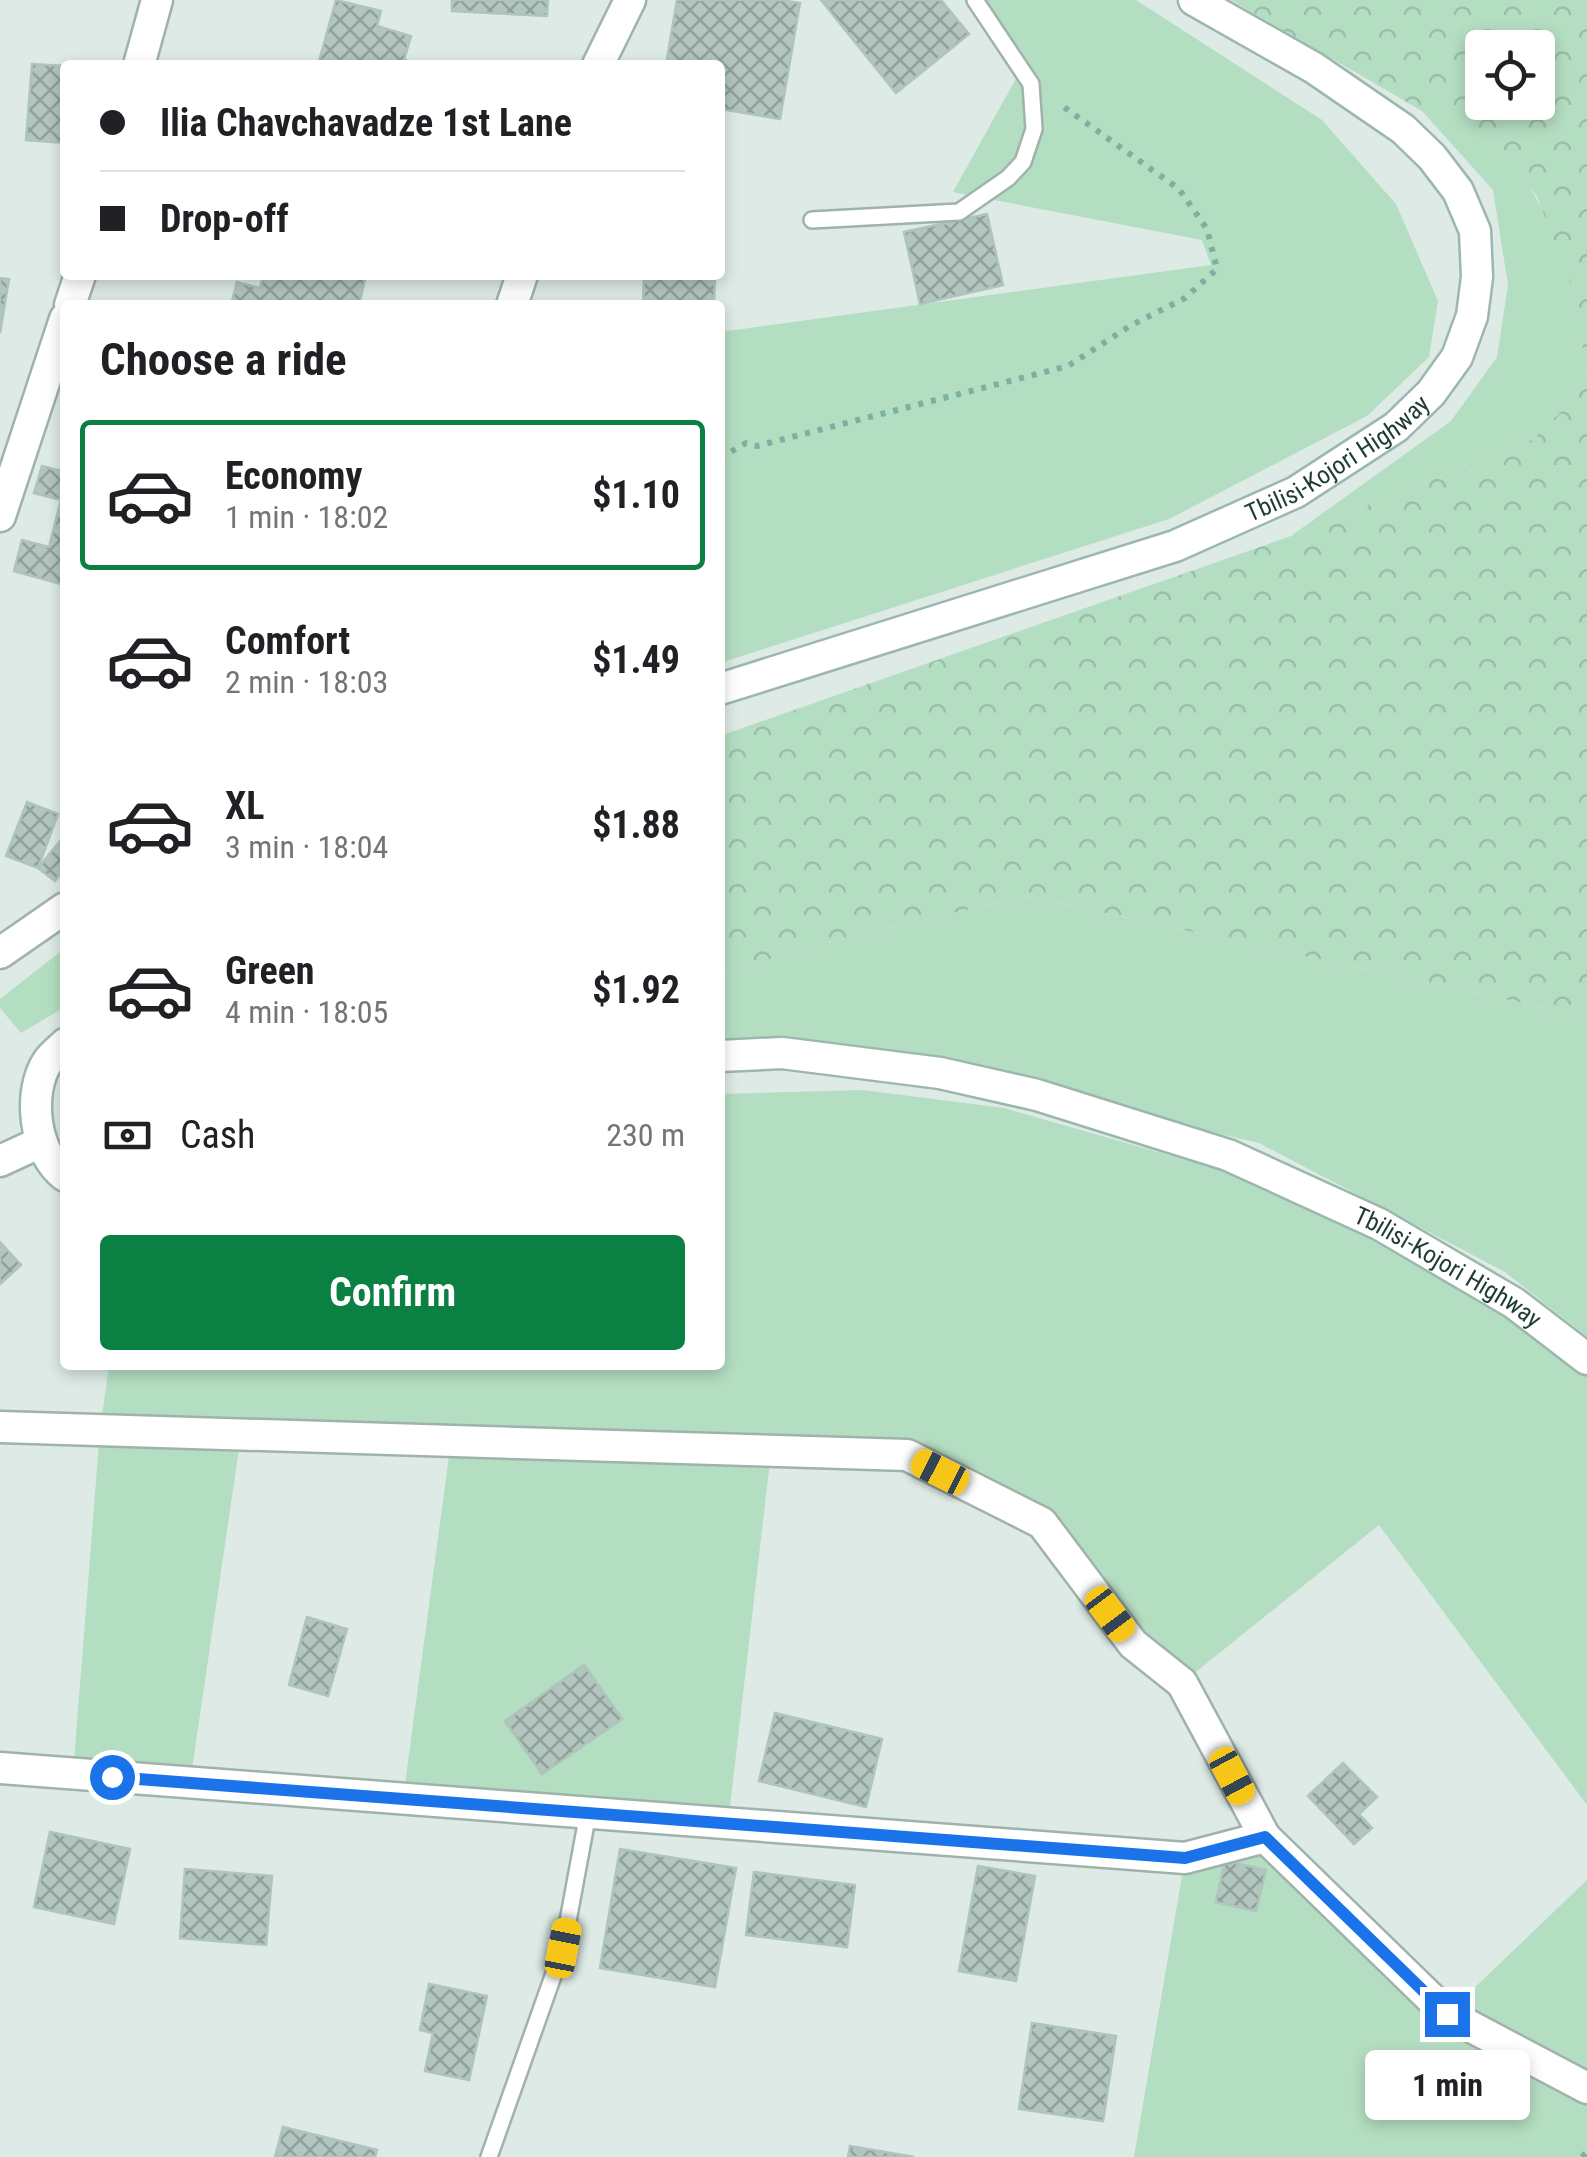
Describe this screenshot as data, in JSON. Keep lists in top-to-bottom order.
{
  "streets": {
    "street": ["Tbilisi-Kojori Highway"]
  },
  "page": {
    "banner": ["Ilia Chavchavadze 1st Lane", "Drop-off"],
    "heading": "Choose a ride",
    "list": [
      {
        "name": "Economy",
        "note": "1 min · 18:02",
        "value": "$1.10"
      },
      {
        "name": "Comfort",
        "note": "2 min · 18:03",
        "value": "$1.49"
      },
      {
        "name": "XL",
        "note": "3 min · 18:04",
        "value": "$1.88"
      },
      {
        "name": "Green",
        "note": "4 min · 18:05",
        "value": "$1.92"
      }
    ],
    "pay": ["Cash", "230 m"],
    "buttons": "Confirm",
    "bubble": "1 min"
  }
}
